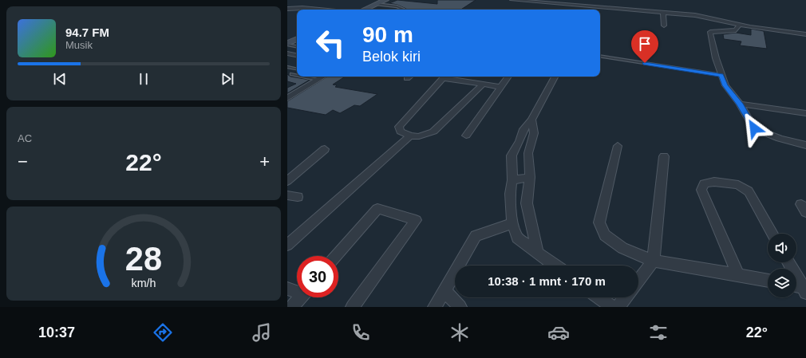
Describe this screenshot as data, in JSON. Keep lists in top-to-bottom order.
{
  "page": {
    "turn": ["90 m", "Belok kiri"],
    "song": ["94.7 FM", "Musik"],
    "tile": "AC",
    "heat": ["−", "22°", "+"],
    "limit": "30",
    "trip": "10:38 · 1 mnt · 170 m",
    "tabs": ["10:37", "22°"],
    "gauge": ["28", "km/h"]
  }
}
